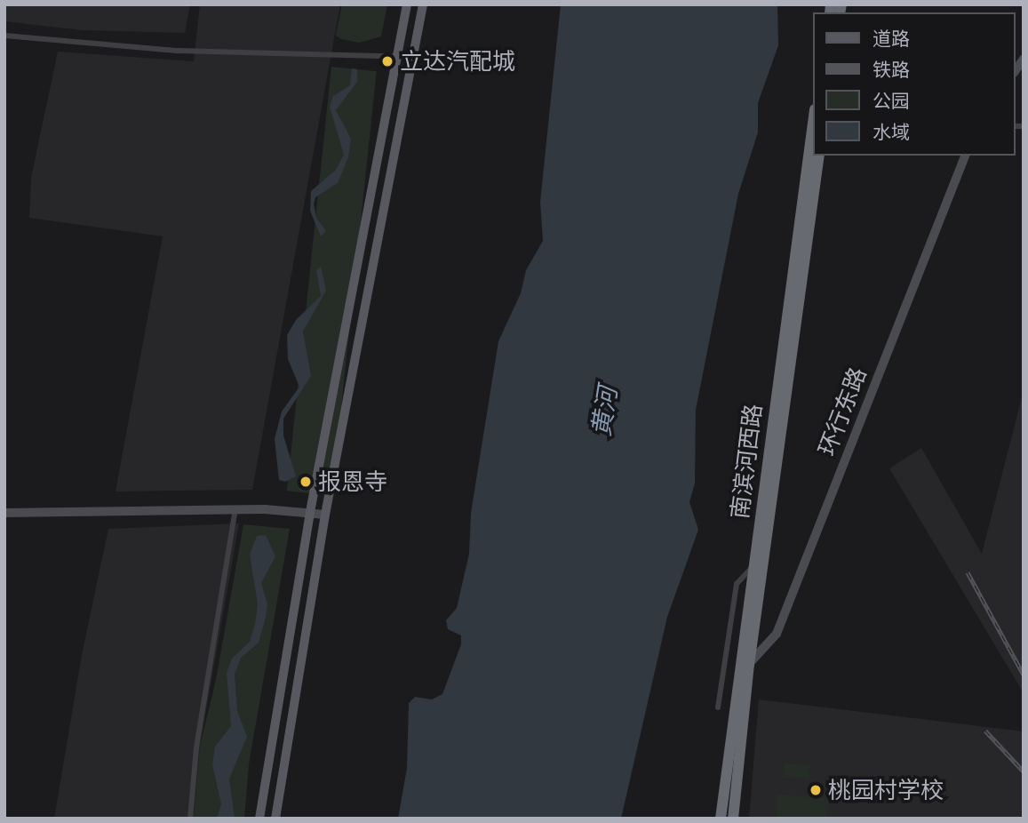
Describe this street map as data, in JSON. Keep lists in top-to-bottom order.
{
  "streets": {
    "highway": ["南滨河西路"],
    "street": ["环行东路"]
  },
  "crossings": [
    ["环行东路", "南滨河西路"]
  ],
  "water": ["黄河"],
  "places": ["立达汽配城", "报恩寺", "桃园村学校"],
  "legend": [
    "道路",
    "铁路",
    "公园",
    "水域"
  ]
}
